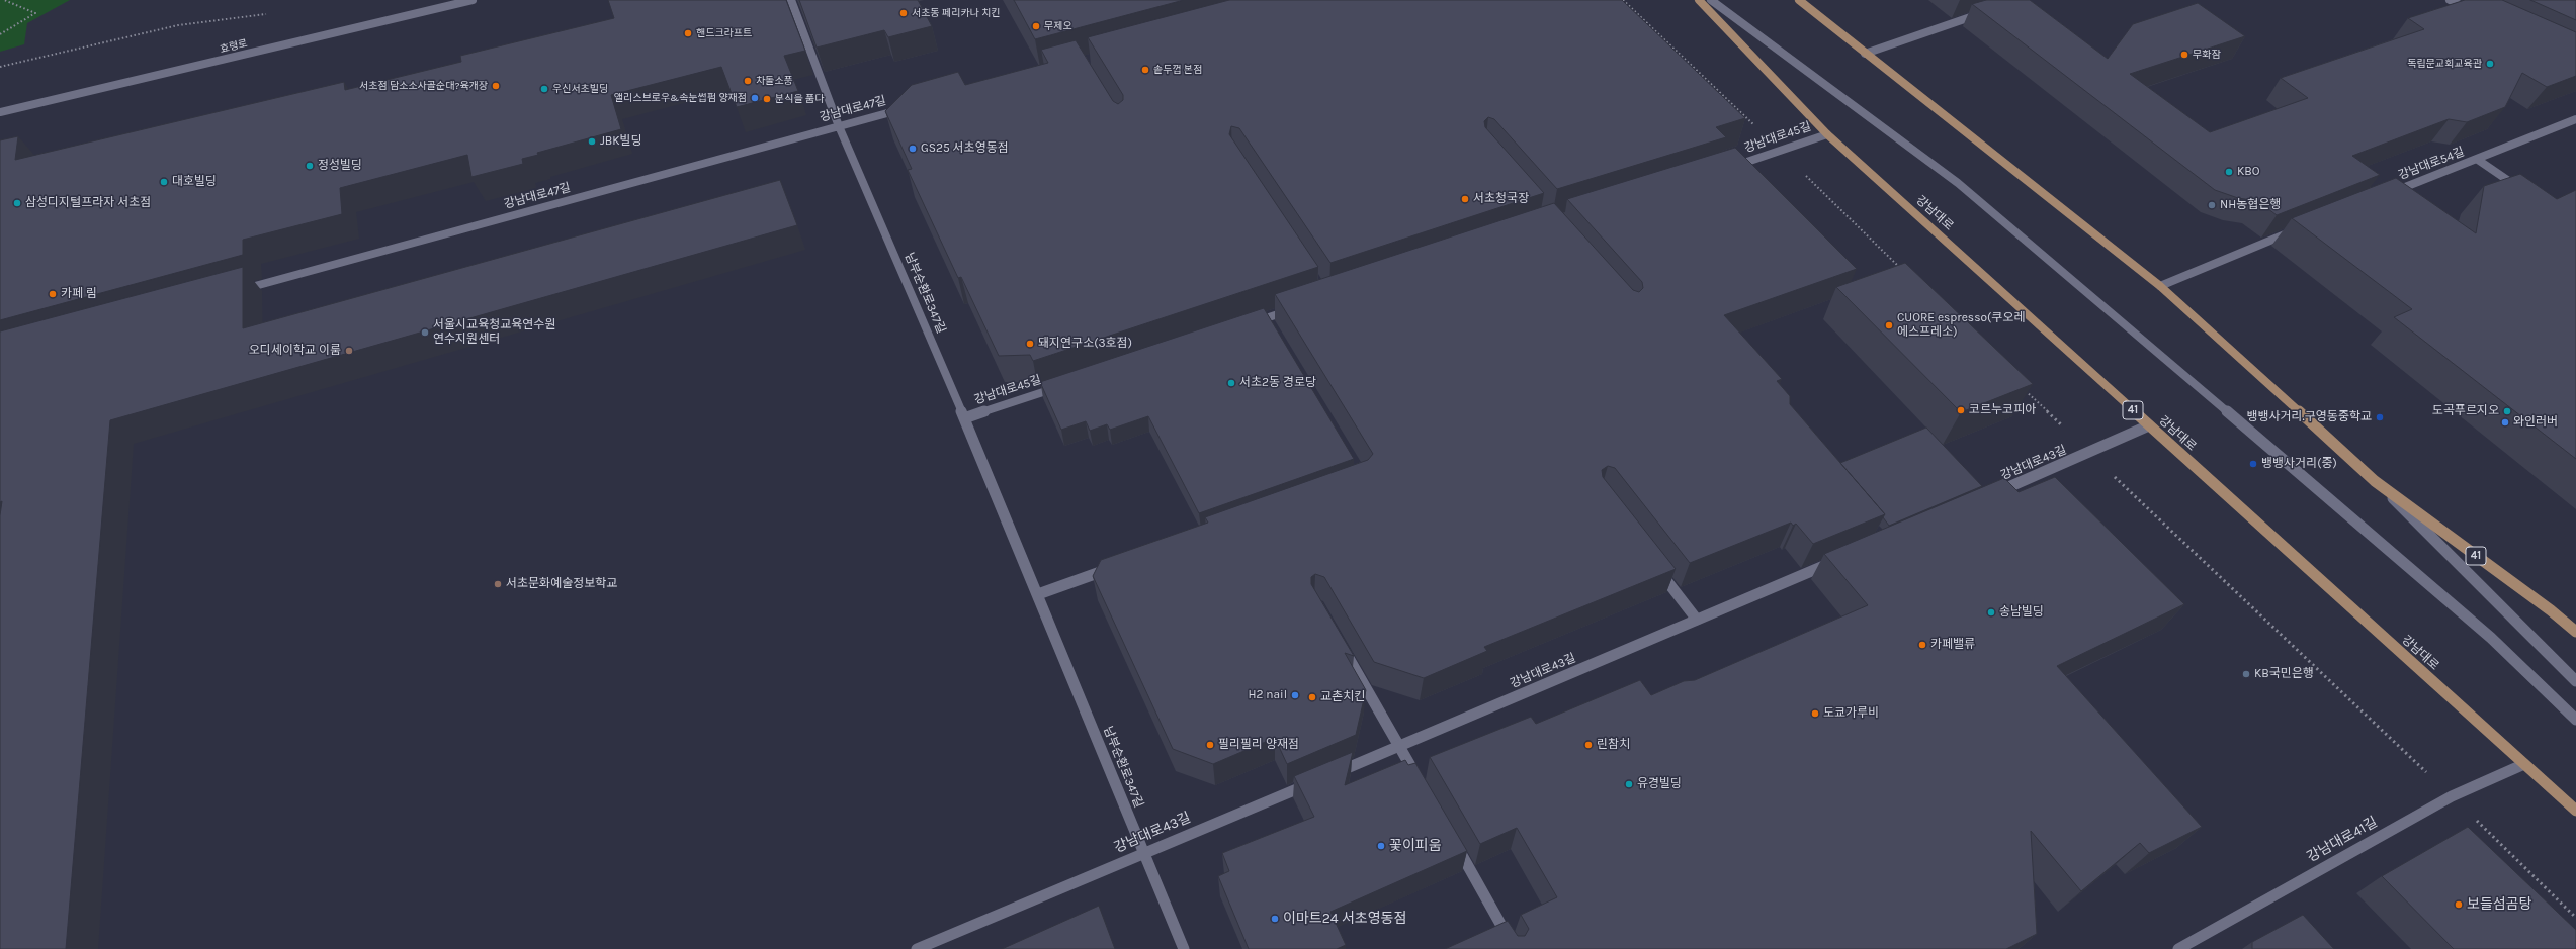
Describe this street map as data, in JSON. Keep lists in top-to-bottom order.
{
  "streets": {
    "main road": ["강남대로", "41"],
    "street": [
      "효령로",
      "강남대로47길",
      "강남대로45길",
      "강남대로54길",
      "남부순환로347길",
      "강남대로43길",
      "강남대로41길"
    ]
  },
  "crossings": [
    ["강남대로47길", "남부순환로347길"],
    ["강남대로45길", "강남대로"],
    ["강남대로45길", "남부순환로347길"],
    ["강남대로", "강남대로43길"],
    ["강남대로", "강남대로41길"],
    ["남부순환로347길", "강남대로43길"]
  ],
  "places": [
    "서초동 페리카나 치킨",
    "무제오",
    "핸드크라프트",
    "무화잠",
    "독립문교회교육관",
    "솥두껍 본점",
    "차돌소풍",
    "서초점 담소소사골순대?육개장",
    "우신서초빌딩",
    "앨리스브로우&속눈썹펌 양재점",
    "분식을 품다",
    "JBK빌딩",
    "GS25 서초영동점",
    "정성빌딩",
    "KBO",
    "대호빌딩",
    "서초청국장",
    "삼성디지털프라자 서초점",
    "NH농협은행",
    "카페 림",
    "CUORE espresso(쿠오레 에스프레소)",
    "서울시교육청교육연수원 연수지원센터",
    "돼지연구소(3호점)",
    "오디세이학교 이룸",
    "서초2동 경로당",
    "코르누코피아",
    "도곡푸르지오",
    "뱅뱅사거리.구영동중학교",
    "와인러버",
    "뱅뱅사거리(중)",
    "서초문화예술정보학교",
    "송남빌딩",
    "카페밸류",
    "KB국민은행",
    "H2 nail",
    "교촌치킨",
    "도쿄가루비",
    "필리필리 양재점",
    "린참치",
    "유경빌딩",
    "꽃이피움",
    "보들섬곰탕",
    "이마트24 서초영동점"
  ]
}
